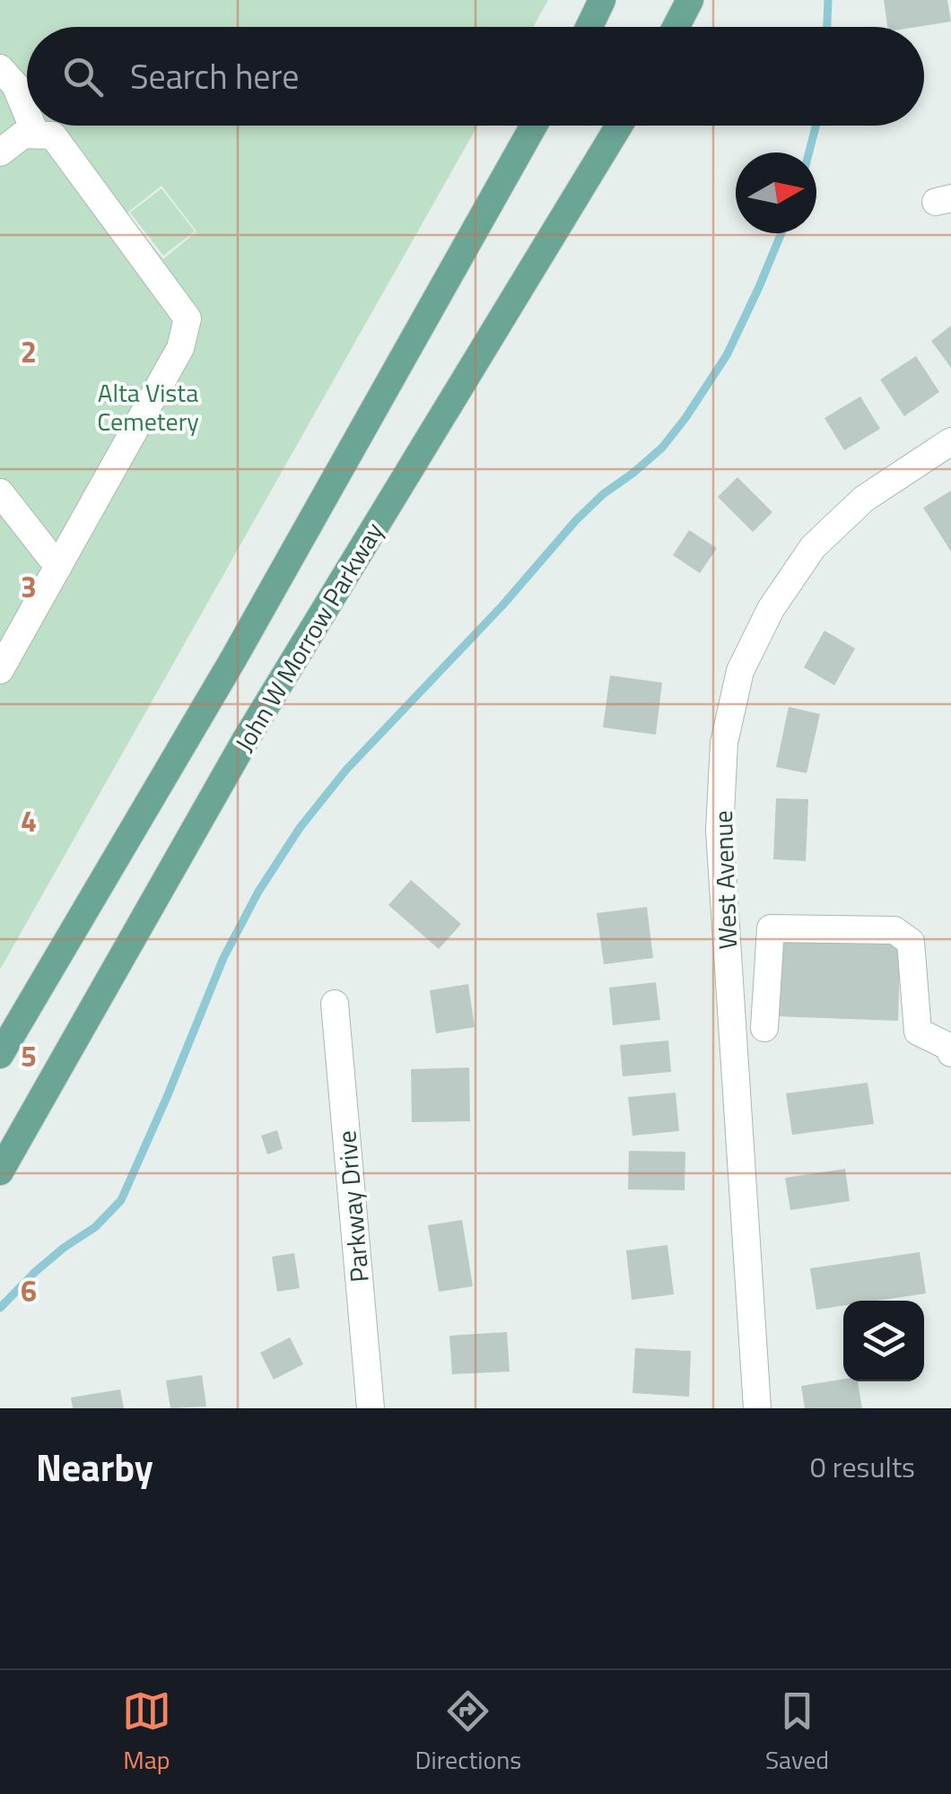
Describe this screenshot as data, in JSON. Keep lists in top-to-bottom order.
{
  "streets": {
    "main road": ["John W Morrow Parkway"],
    "street": ["West Avenue", "Parkway Drive"]
  },
  "parks": ["Alta Vista Cemetery"],
  "north": "right",
  "page": {
    "search": "Search here",
    "heading": ["Nearby", "0 results"],
    "nav": ["Map", "Directions", "Saved"]
  },
  "grid": {
    "rows": [
      "2",
      "3",
      "4",
      "5",
      "6"
    ]
  }
}
